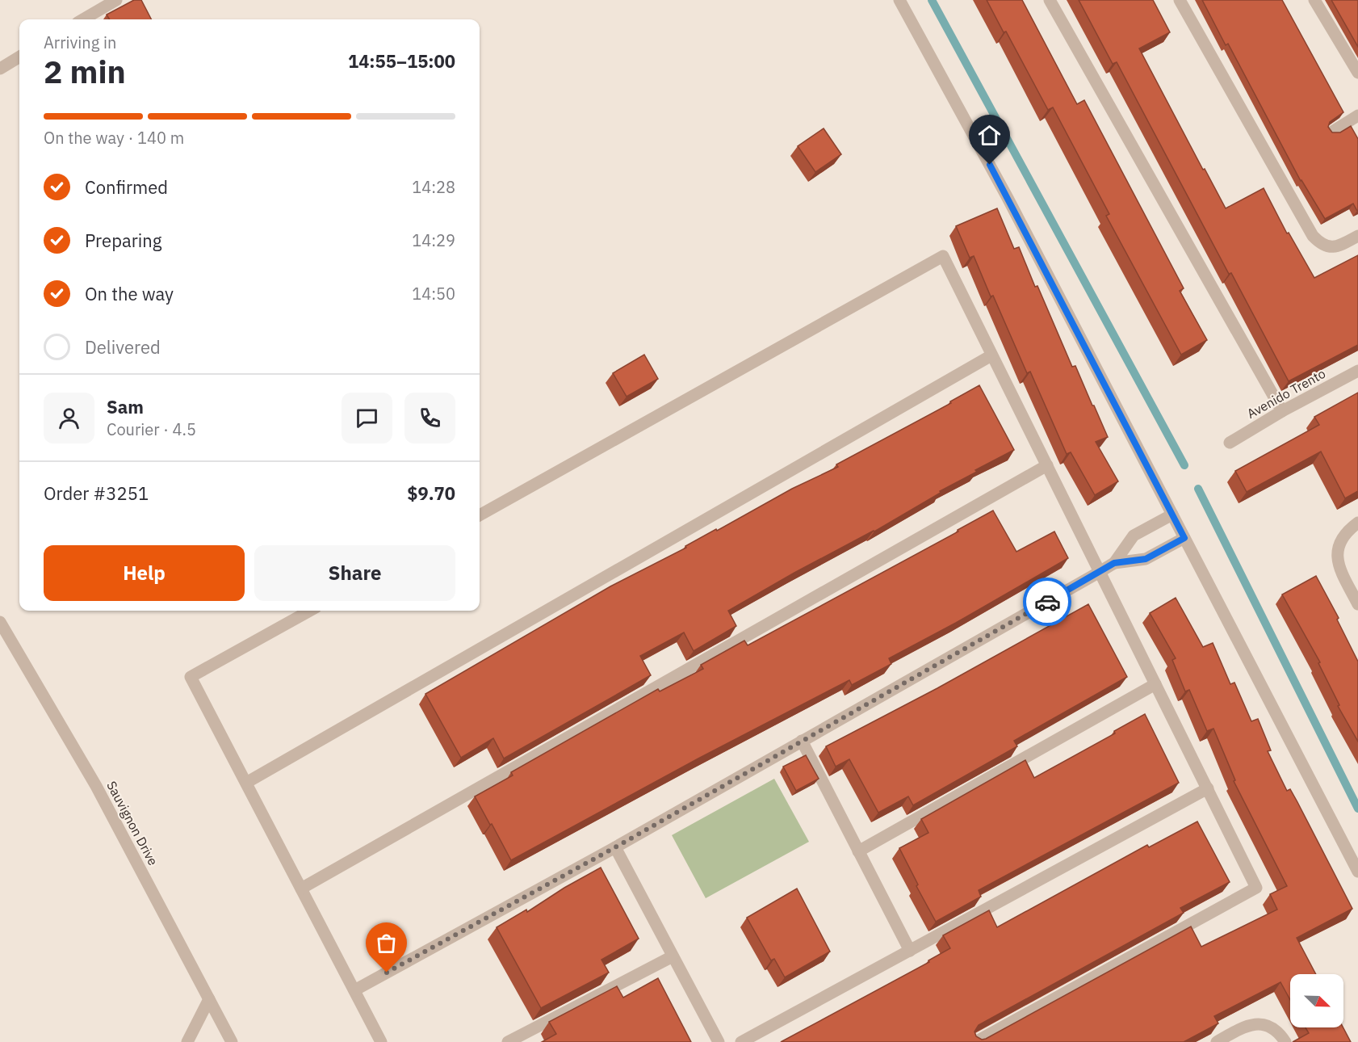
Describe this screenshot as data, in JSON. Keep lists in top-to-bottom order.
{
  "streets": {
    "street": ["Avenido Trento", "Sauvignon Drive"]
  },
  "north": "bottom right",
  "page": {
    "heading": ["2 min", "Arriving in", "14:55–15:00"],
    "panel": [
      "Sam",
      "Courier · 4.5",
      "Order #3251",
      "$9.70"
    ],
    "bar": "On the way · 140 m",
    "list": [
      ["Confirmed", "14:28"],
      ["Preparing", "14:29"],
      ["On the way", "14:50"],
      "Delivered"
    ],
    "buttons": ["Help", "Share"]
  }
}
